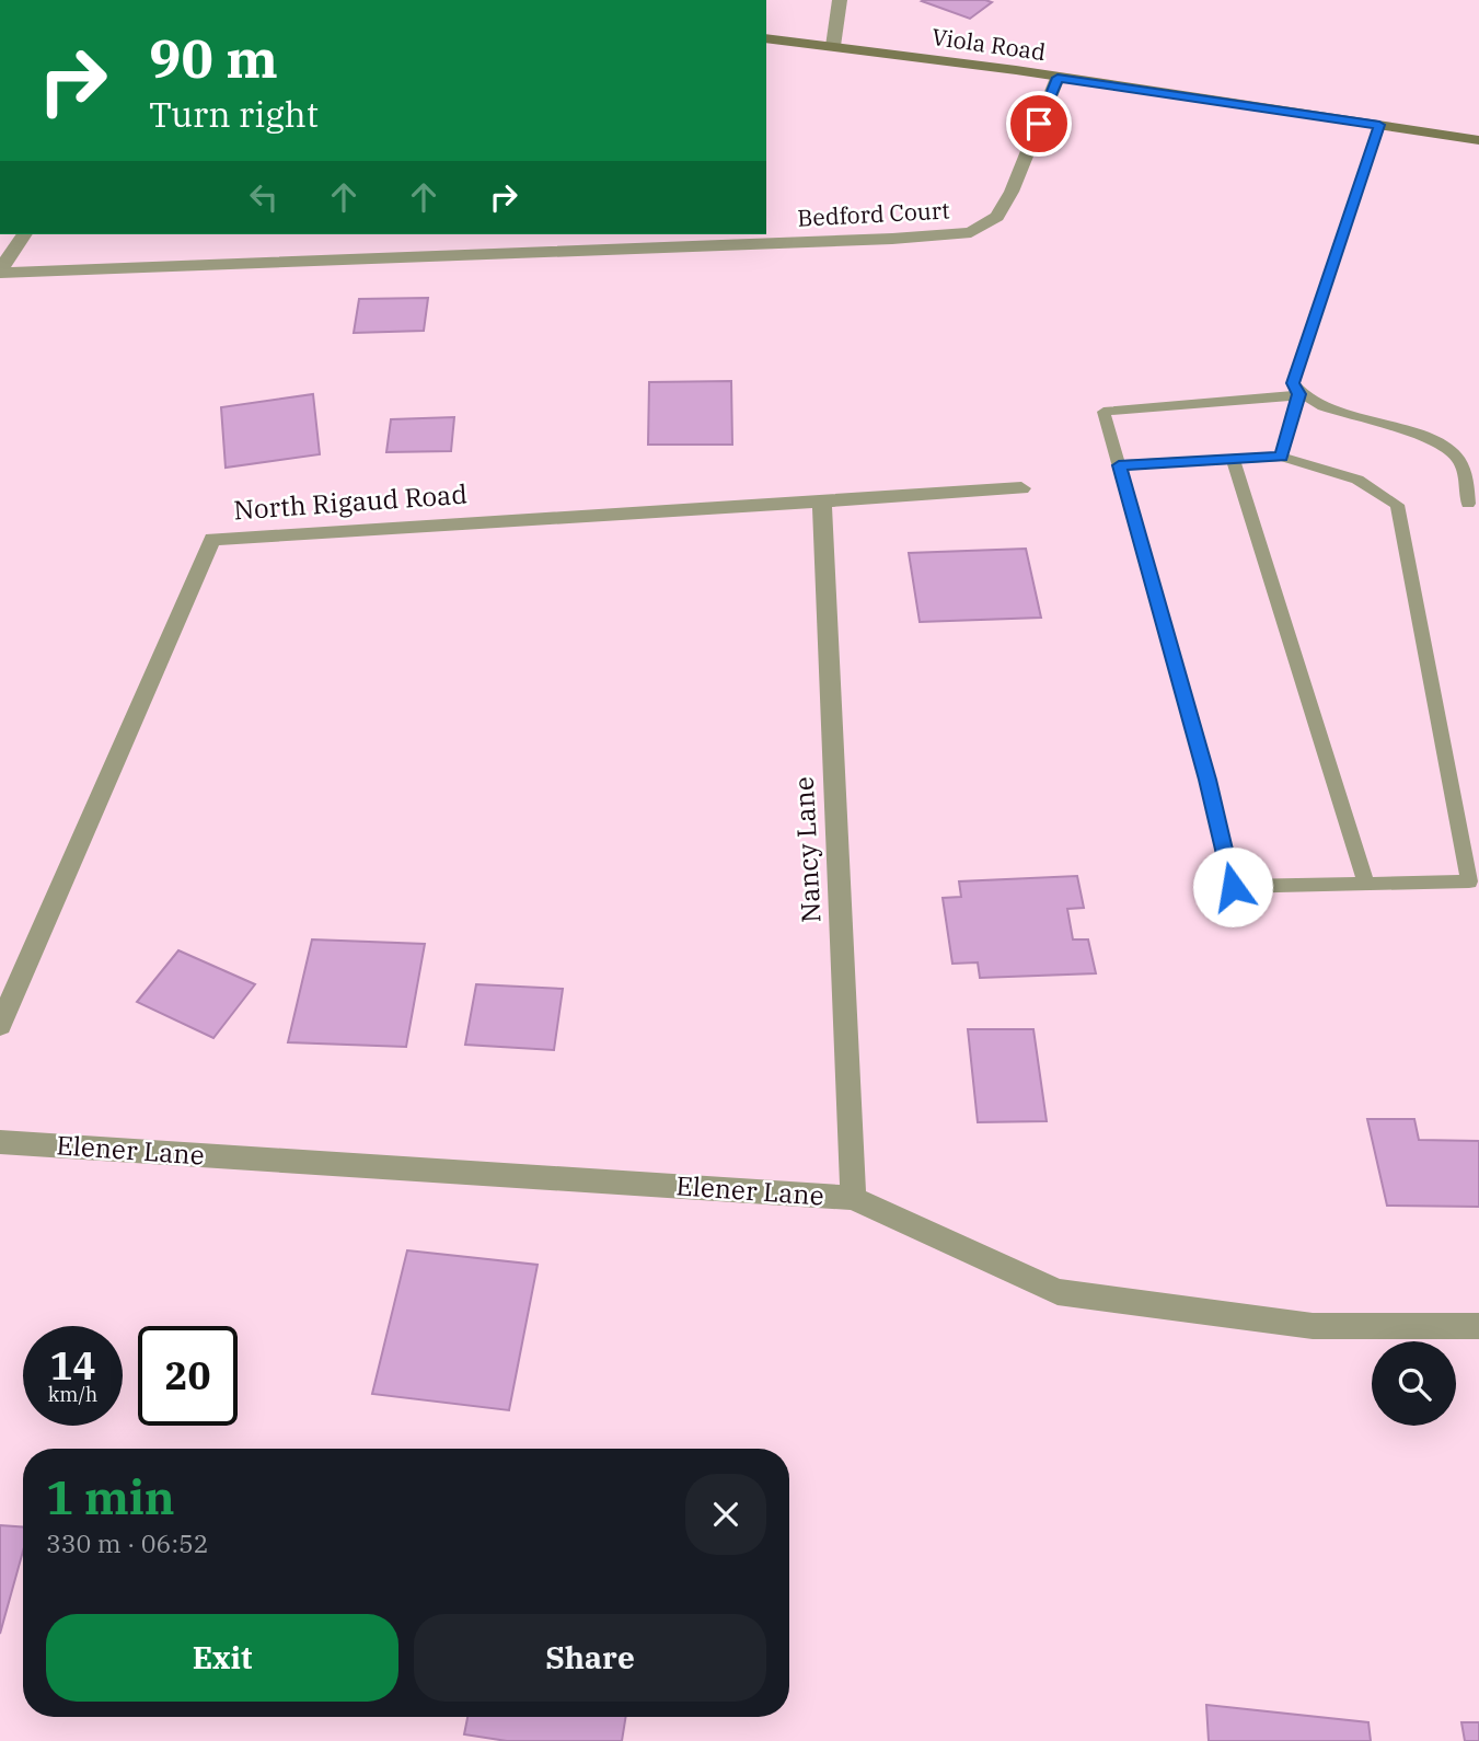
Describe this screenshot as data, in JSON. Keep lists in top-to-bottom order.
{
  "streets": {
    "street": [
      "Viola Road",
      "Bedford Court",
      "North Rigaud Road",
      "Nancy Lane",
      "Elener Lane"
    ]
  },
  "crossings": [
    ["Viola Road", "Bedford Court"],
    ["North Rigaud Road", "Nancy Lane"],
    ["Nancy Lane", "Elener Lane"]
  ],
  "page": {
    "turn": ["90 m", "Turn right"],
    "speed": "14 km/h",
    "limit": "20",
    "heading": ["1 min", "330 m · 06:52"],
    "buttons": ["Exit", "Share"]
  }
}
